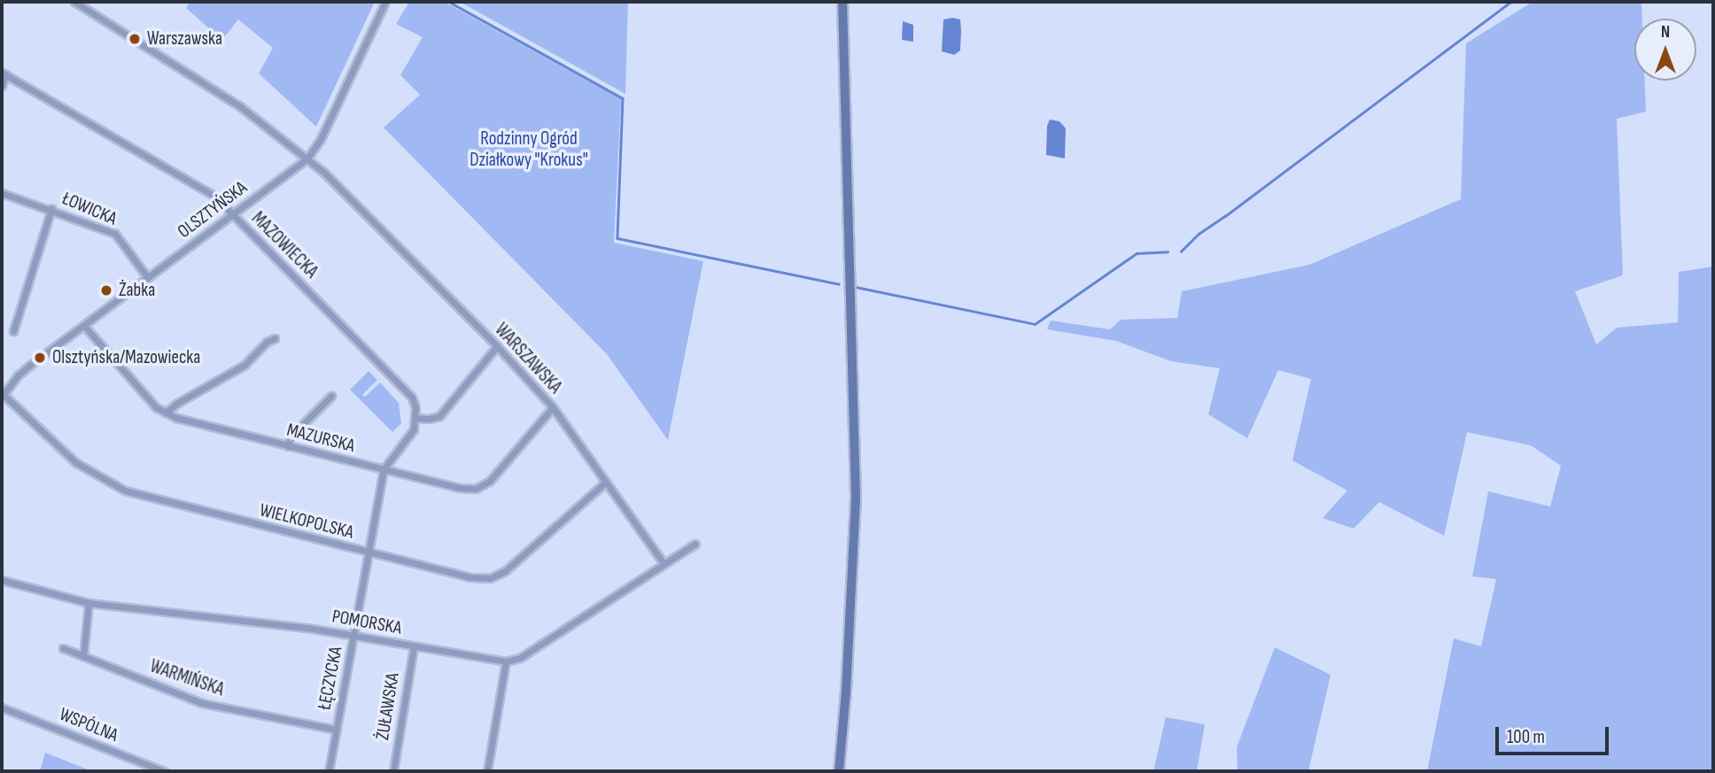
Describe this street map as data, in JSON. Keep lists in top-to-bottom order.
{
  "streets": {
    "street": [
      "ŁOWICKA",
      "OLSZTYŃSKA",
      "MAZOWIECKA",
      "WARSZAWSKA",
      "MAZURSKA",
      "WIELKOPOLSKA",
      "POMORSKA",
      "WARMIŃSKA",
      "ŁĘCZYCKA",
      "ŻUŁAWSKA",
      "WSPÓLNA"
    ]
  },
  "crossings": [
    ["ŁOWICKA", "OLSZTYŃSKA"],
    ["OLSZTYŃSKA", "MAZOWIECKA"],
    ["OLSZTYŃSKA", "WARSZAWSKA"],
    ["OLSZTYŃSKA", "MAZURSKA"],
    ["OLSZTYŃSKA", "WIELKOPOLSKA"],
    ["MAZOWIECKA", "ŁĘCZYCKA"],
    ["WARSZAWSKA", "MAZURSKA"],
    ["WARSZAWSKA", "WIELKOPOLSKA"],
    ["MAZURSKA", "ŁĘCZYCKA"],
    ["WIELKOPOLSKA", "ŁĘCZYCKA"],
    ["POMORSKA", "ŁĘCZYCKA"],
    ["POMORSKA", "ŻUŁAWSKA"],
    ["WARMIŃSKA", "ŁĘCZYCKA"]
  ],
  "parks": ["Rodzinny Ogród Działkowy \"Krokus\""],
  "places": ["Warszawska", "Żabka", "Olsztyńska/Mazowiecka"],
  "scale_bar": "100 m",
  "north": "top"
}
